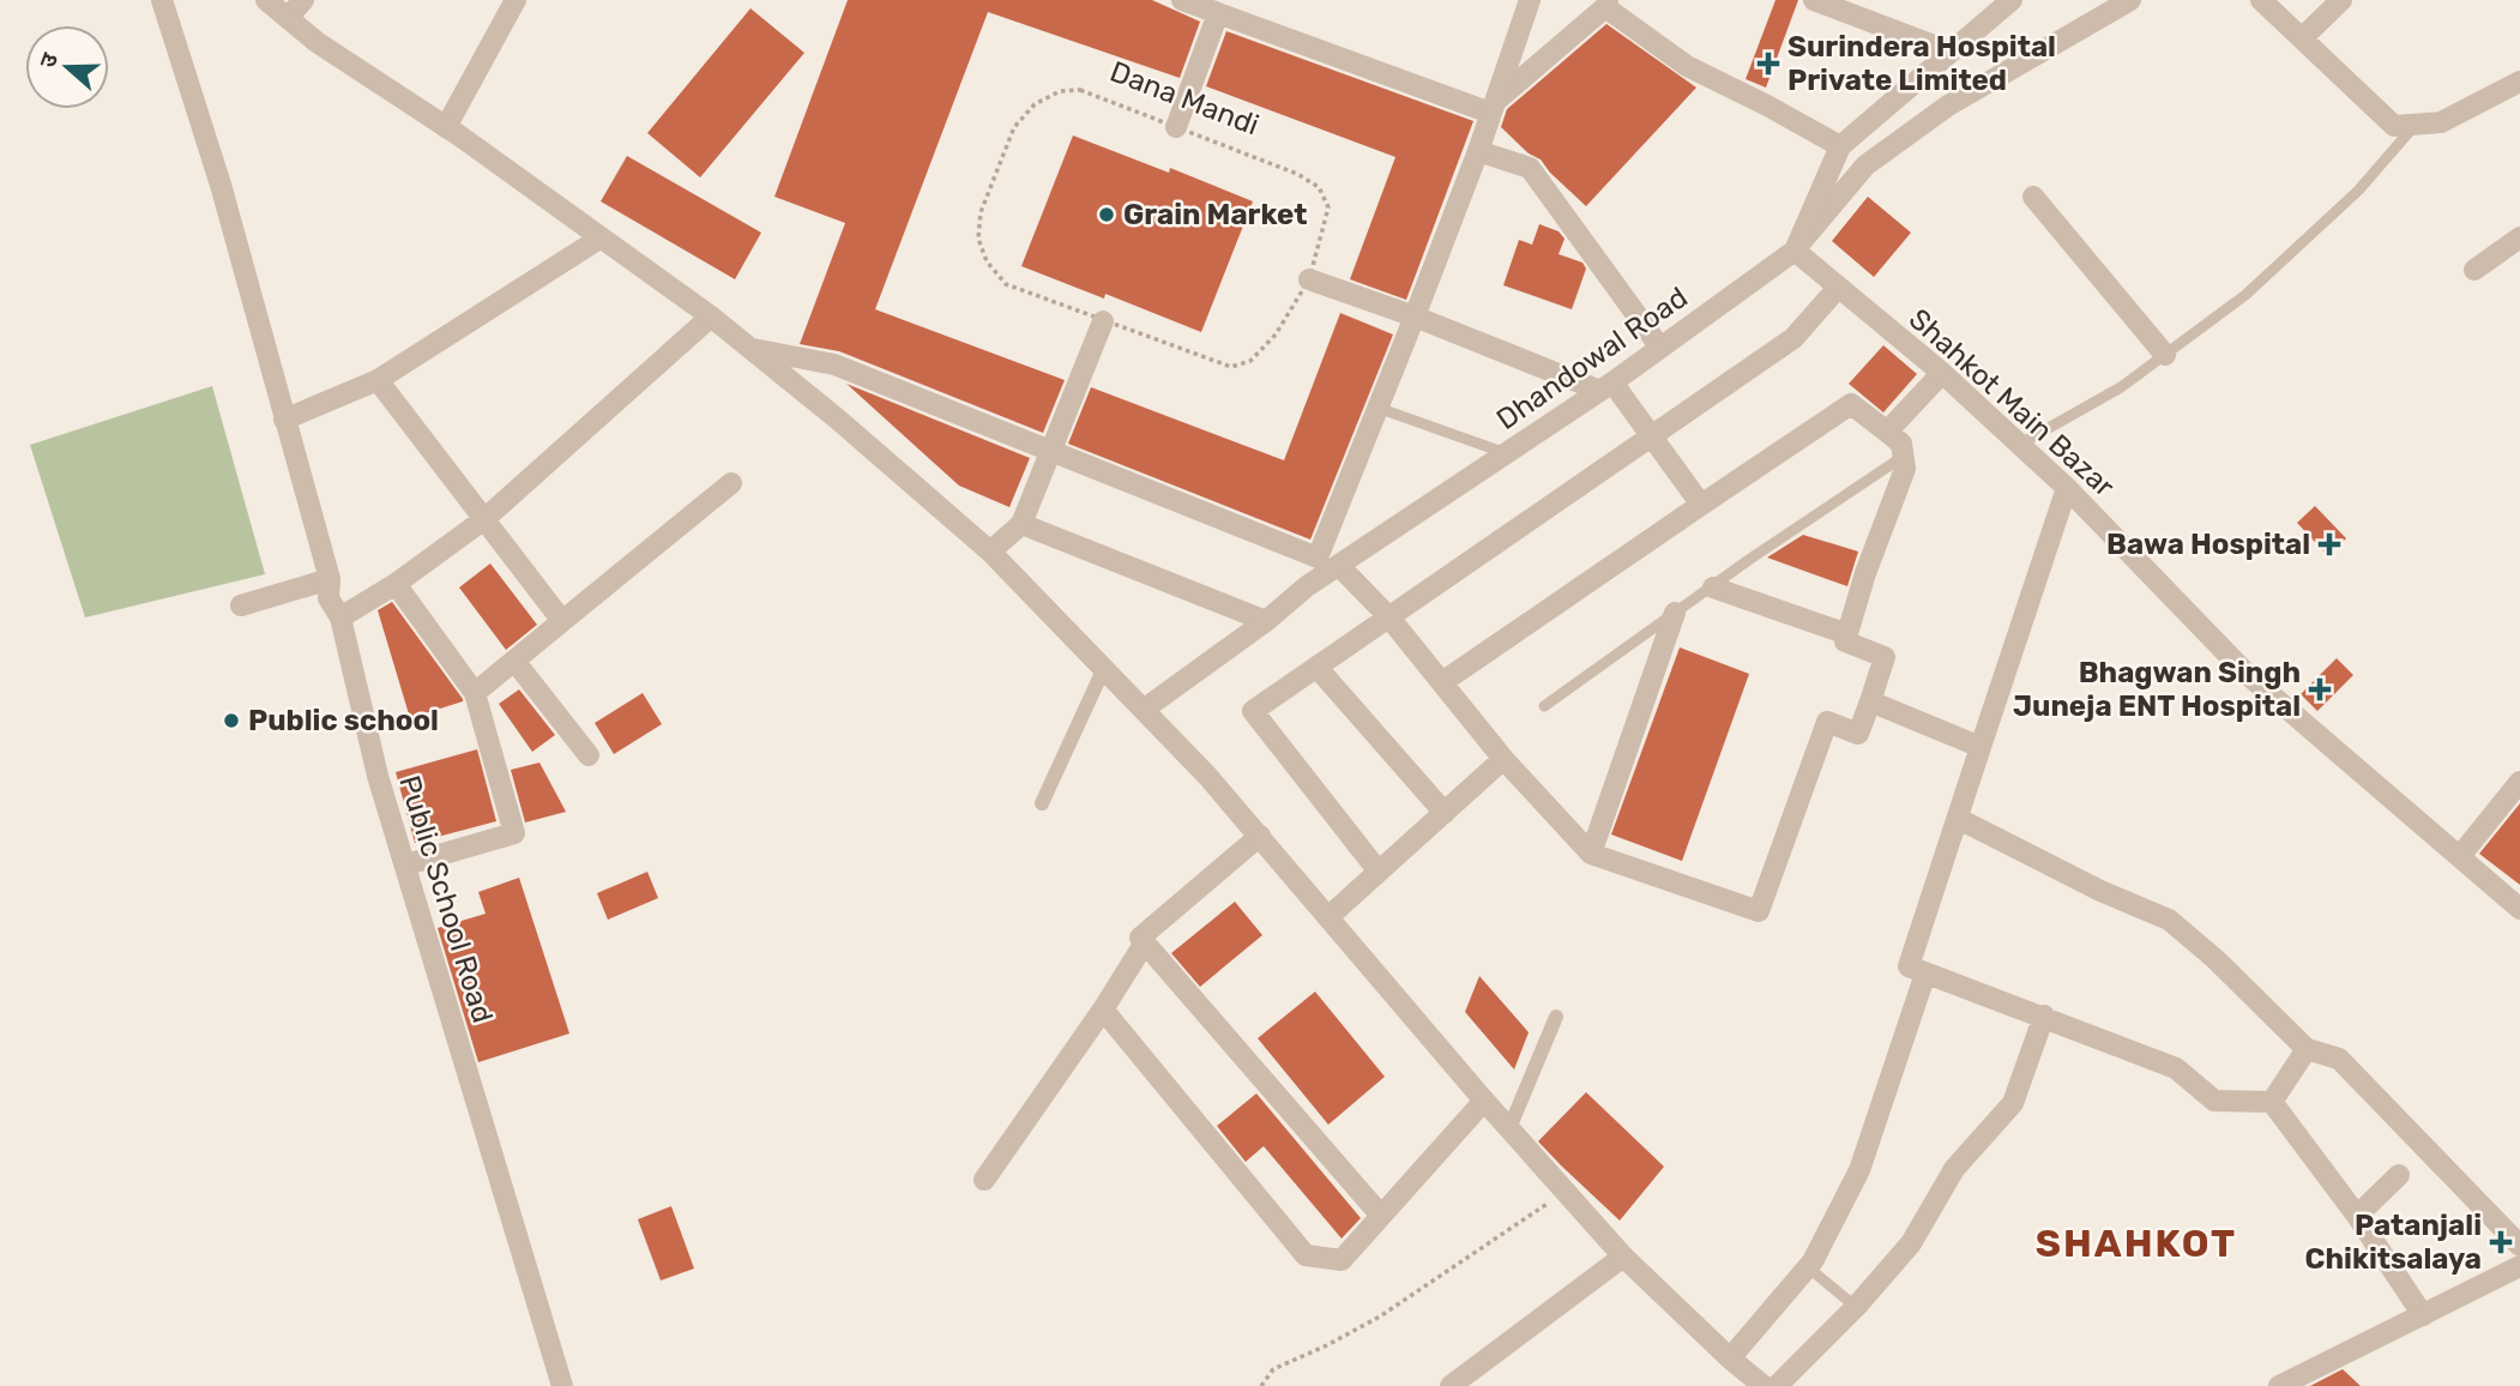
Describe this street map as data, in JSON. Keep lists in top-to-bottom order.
{
  "streets": {
    "street": ["Dhandowal Road", "Shahkot Main Bazar", "Public School Road"],
    "path": ["Dana Mandi"]
  },
  "crossings": [
    ["Dhandowal Road", "Shahkot Main Bazar"]
  ],
  "districts": ["SHAHKOT"],
  "places": {
    "health": [
      "Surindera Hospital Private Limited",
      "Bawa Hospital",
      "Bhagwan Singh Juneja ENT Hospital",
      "Patanjali Chikitsalaya"
    ],
    "other": ["Grain Market", "Public school"]
  },
  "north": "left"
}
